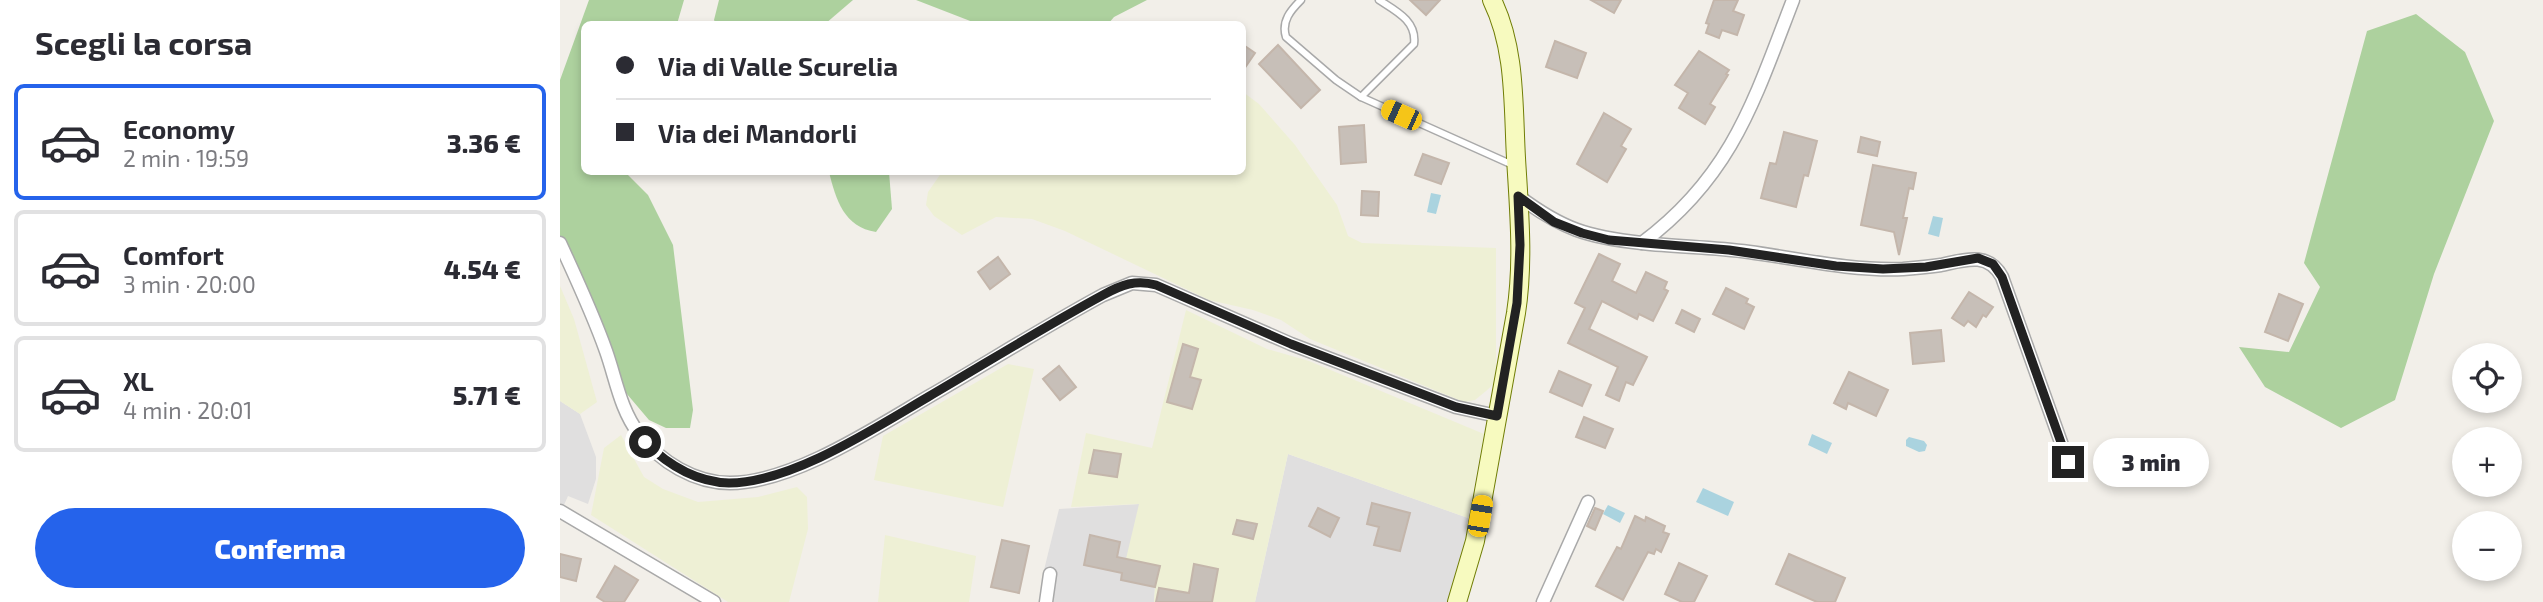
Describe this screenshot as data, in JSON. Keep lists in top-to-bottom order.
{
  "page": {
    "heading": "Scegli la corsa",
    "banner": ["Via di Valle Scurelia", "Via dei Mandorli"],
    "list": [
      {
        "name": "Economy",
        "note": "2 min · 19:59",
        "value": "3.36 €"
      },
      {
        "name": "Comfort",
        "note": "3 min · 20:00",
        "value": "4.54 €"
      },
      {
        "name": "XL",
        "note": "4 min · 20:01",
        "value": "5.71 €"
      }
    ],
    "map_buttons": ["+", "−"],
    "bubble": "3 min",
    "buttons": "Conferma"
  }
}
